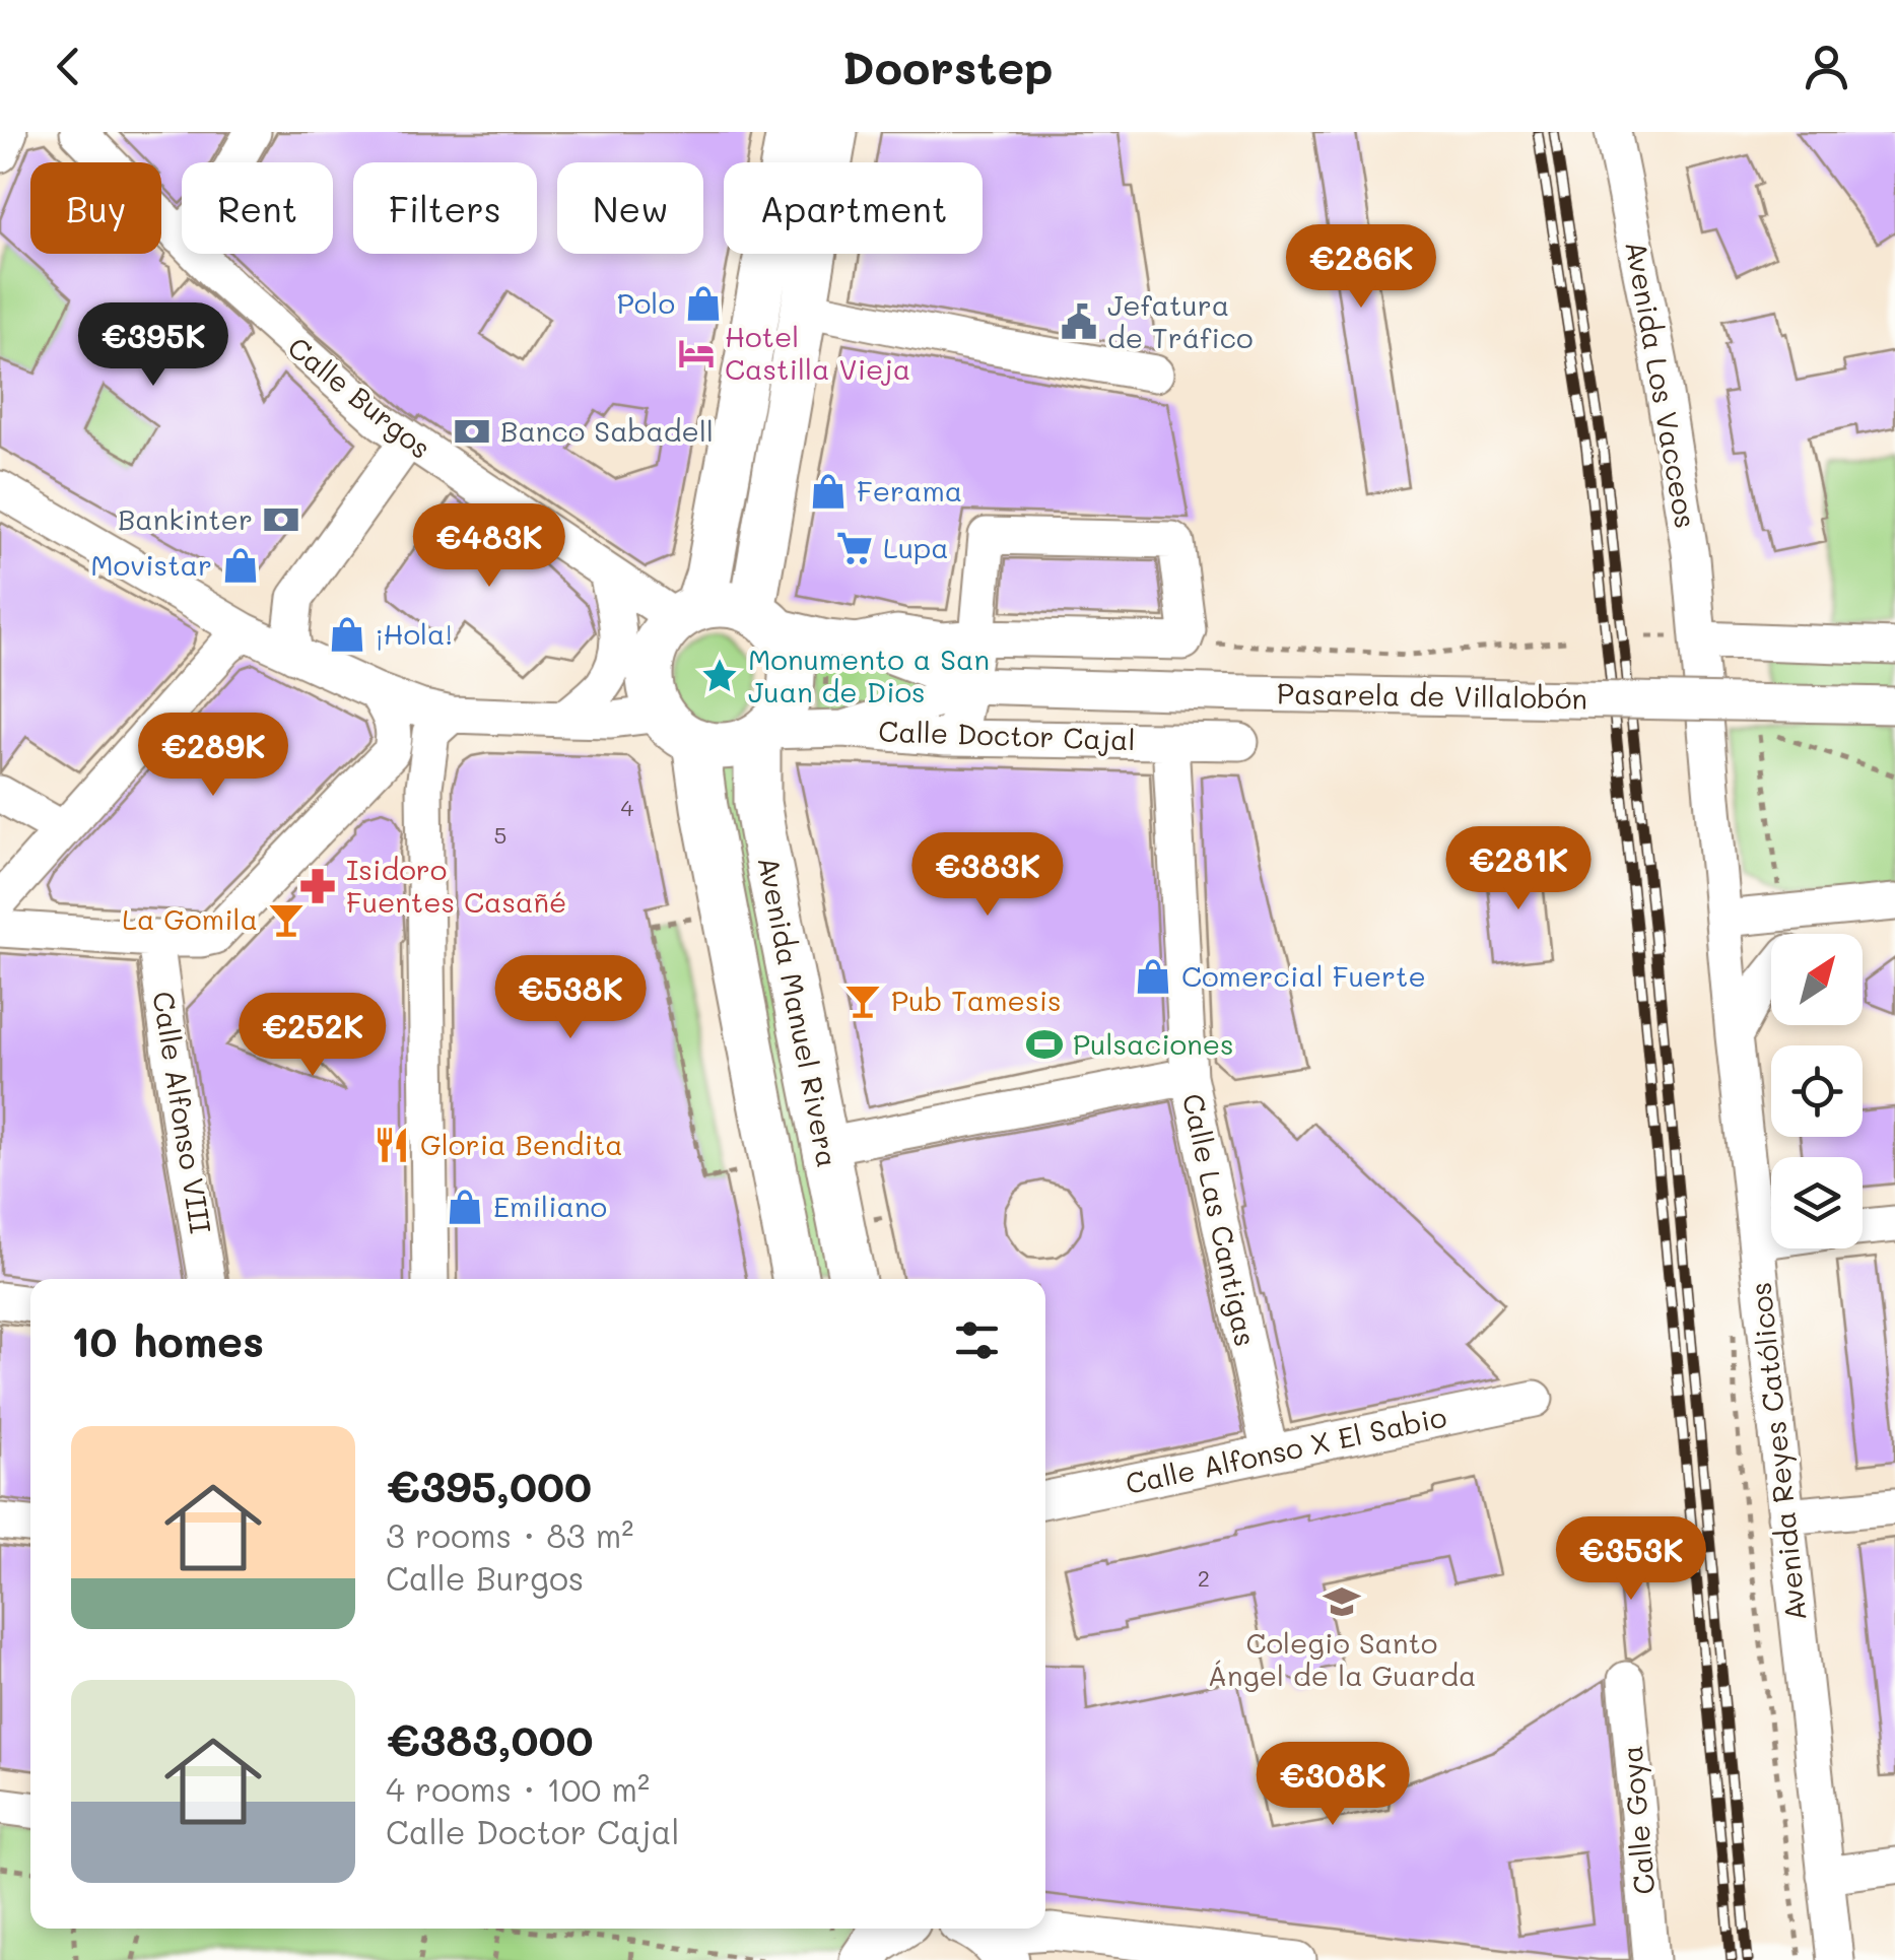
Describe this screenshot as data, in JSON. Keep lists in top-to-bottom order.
{
  "streets": {
    "main road": ["Avenida Manuel Rivera"],
    "street": [
      "Avenida Los Vacceos",
      "Calle Burgos",
      "Pasarela de Villalobón",
      "Calle Doctor Cajal",
      "Calle Alfonso VIII",
      "Calle Las Cantigas",
      "Calle Alfonso X El Sabio",
      "Avenida Reyes Católicos",
      "Calle Goya"
    ]
  },
  "crossings": [
    ["Avenida Los Vacceos", "Avenida Reyes Católicos"],
    ["Calle Burgos", "Calle Doctor Cajal"],
    ["Calle Burgos", "Avenida Manuel Rivera"],
    ["Pasarela de Villalobón", "Calle Doctor Cajal"],
    ["Calle Doctor Cajal", "Avenida Manuel Rivera"],
    ["Calle Doctor Cajal", "Calle Las Cantigas"],
    ["Calle Las Cantigas", "Calle Alfonso X El Sabio"]
  ],
  "places": {
    "shop": [
      "Polo",
      "Ferama",
      "Movistar",
      "¡Hola!",
      "Comercial Fuerte",
      "Emiliano"
    ],
    "public building": ["Jefatura de Tráfico"],
    "hotel": ["Hotel Castilla Vieja"],
    "bank": ["Banco Sabadell", "Bankinter"],
    "supermarket": ["Lupa"],
    "place": ["Monumento a San Juan de Dios"],
    "pharmacy": ["Isidoro Fuentes Casañé"],
    "bar": ["La Gomila", "Pub Tamesis"],
    "sports": ["Pulsaciones"],
    "restaurant": ["Gloria Bendita"],
    "school or university": ["Colegio Santo Ángel de la Guarda"]
  },
  "house_numbers": ["4", "5", "2"],
  "north": "top right",
  "page": {
    "header": "Doorstep",
    "chip": [
      "Buy",
      "Rent",
      "Filters",
      "New",
      "Apartment"
    ],
    "price": [
      "€286K",
      "€395K",
      "€483K",
      "€289K",
      "€281K",
      "€383K",
      "€538K",
      "€252K",
      "€353K",
      "€308K"
    ],
    "heading": "10 homes",
    "list": [
      {
        "name": "€395,000",
        "note": "3 rooms · 83 m² · Calle Burgos"
      },
      {
        "name": "€383,000",
        "note": "4 rooms · 100 m² · Calle Doctor Cajal"
      }
    ]
  }
}
